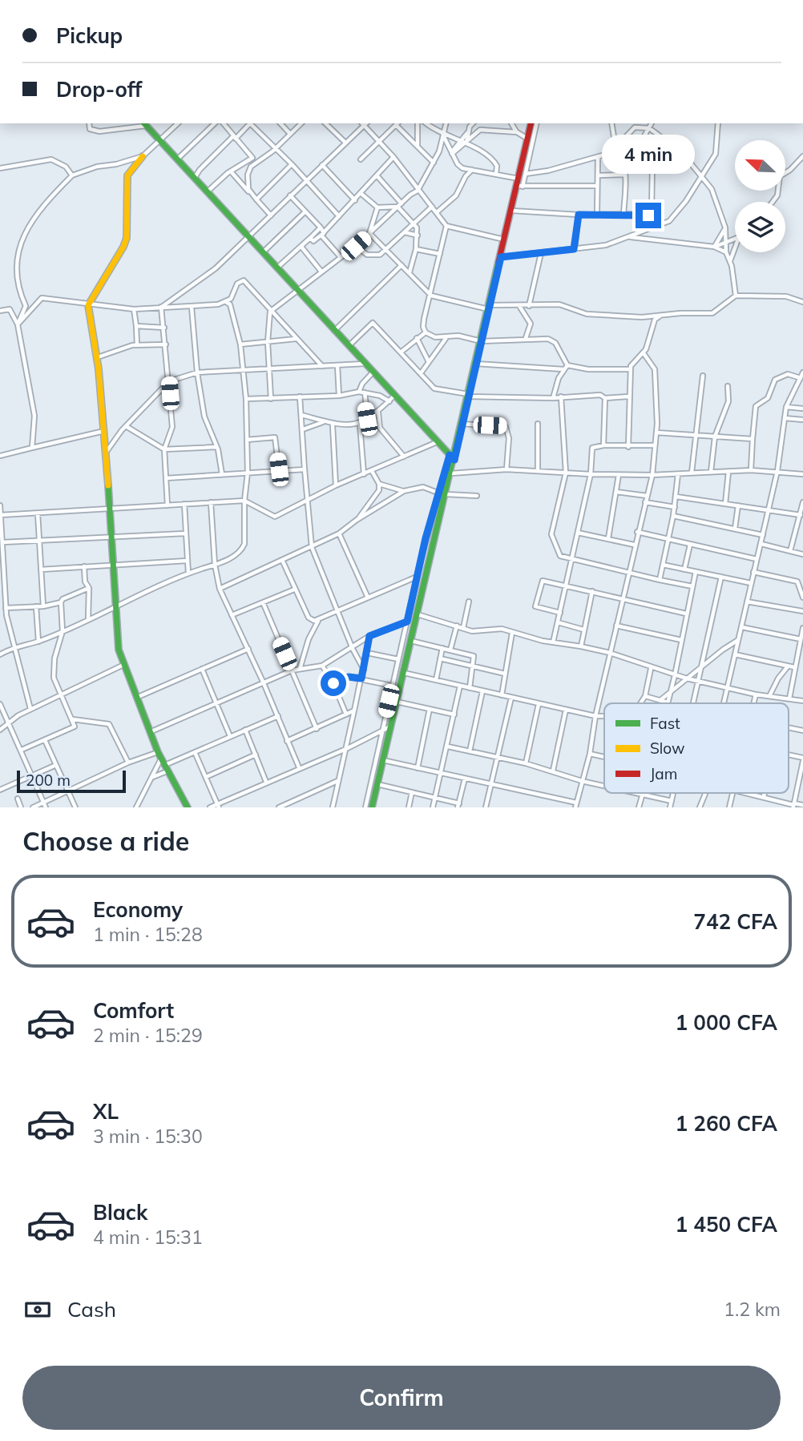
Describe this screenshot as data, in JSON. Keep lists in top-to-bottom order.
{
  "legend": ["Fast", "Slow", "Jam"],
  "scale_bar": "200 m",
  "north": "top left",
  "page": {
    "banner": ["Pickup", "Drop-off"],
    "bubble": "4 min",
    "scale": "200 m",
    "heading": "Choose a ride",
    "list": [
      {
        "name": "Economy",
        "note": "1 min · 15:28",
        "value": "742 CFA"
      },
      {
        "name": "Comfort",
        "note": "2 min · 15:29",
        "value": "1 000 CFA"
      },
      {
        "name": "XL",
        "note": "3 min · 15:30",
        "value": "1 260 CFA"
      },
      {
        "name": "Black",
        "note": "4 min · 15:31",
        "value": "1 450 CFA"
      }
    ],
    "pay": ["Cash", "1.2 km"],
    "buttons": "Confirm"
  }
}
